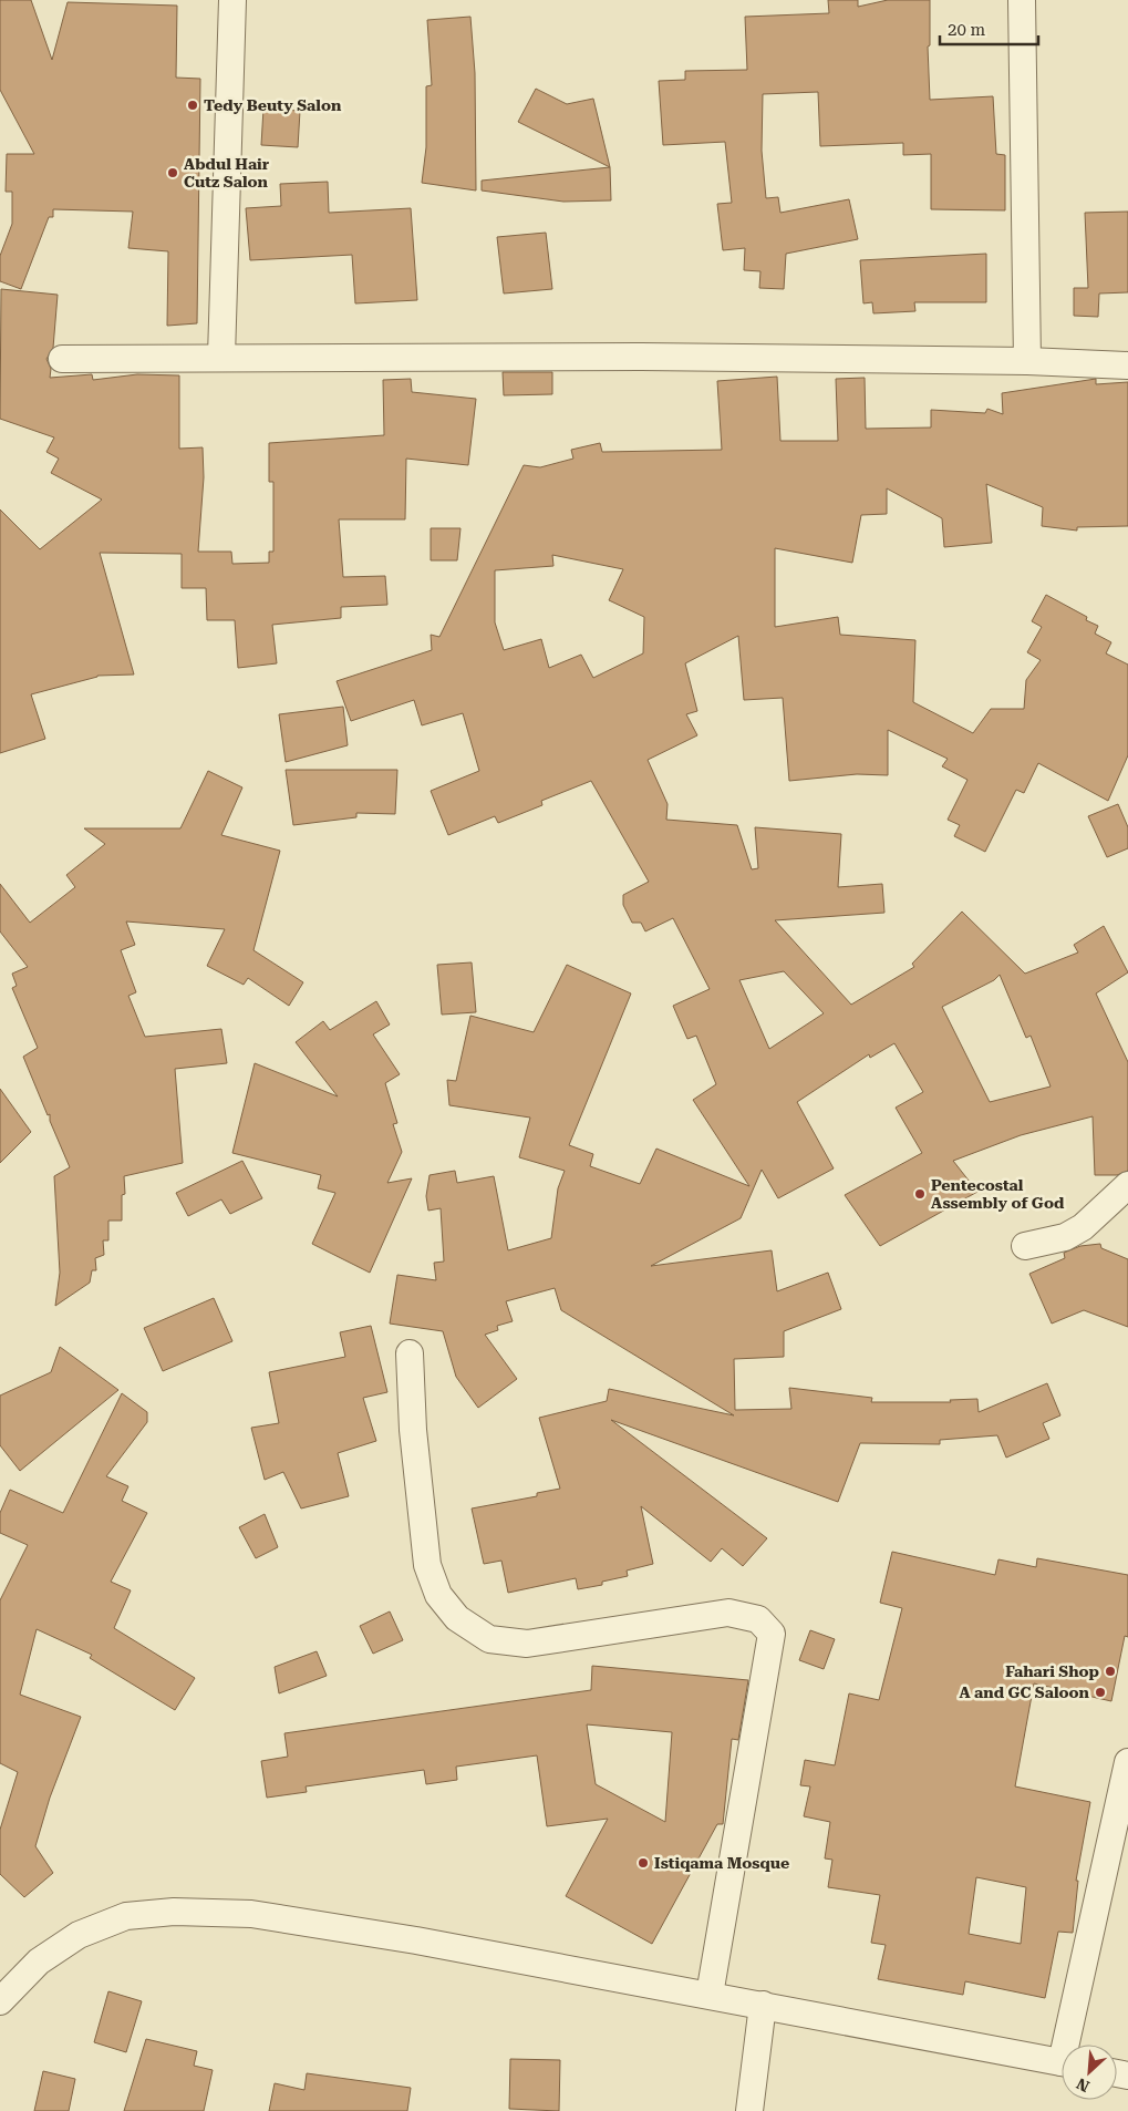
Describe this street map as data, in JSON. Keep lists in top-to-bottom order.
{
  "places": [
    "Tedy Beuty Salon",
    "Abdul Hair Cutz Salon",
    "Pentecostal Assembly of God",
    "Fahari Shop",
    "A and GC Saloon",
    "Istiqama Mosque"
  ],
  "scale_bar": "20 m",
  "north": "bottom left"
}
